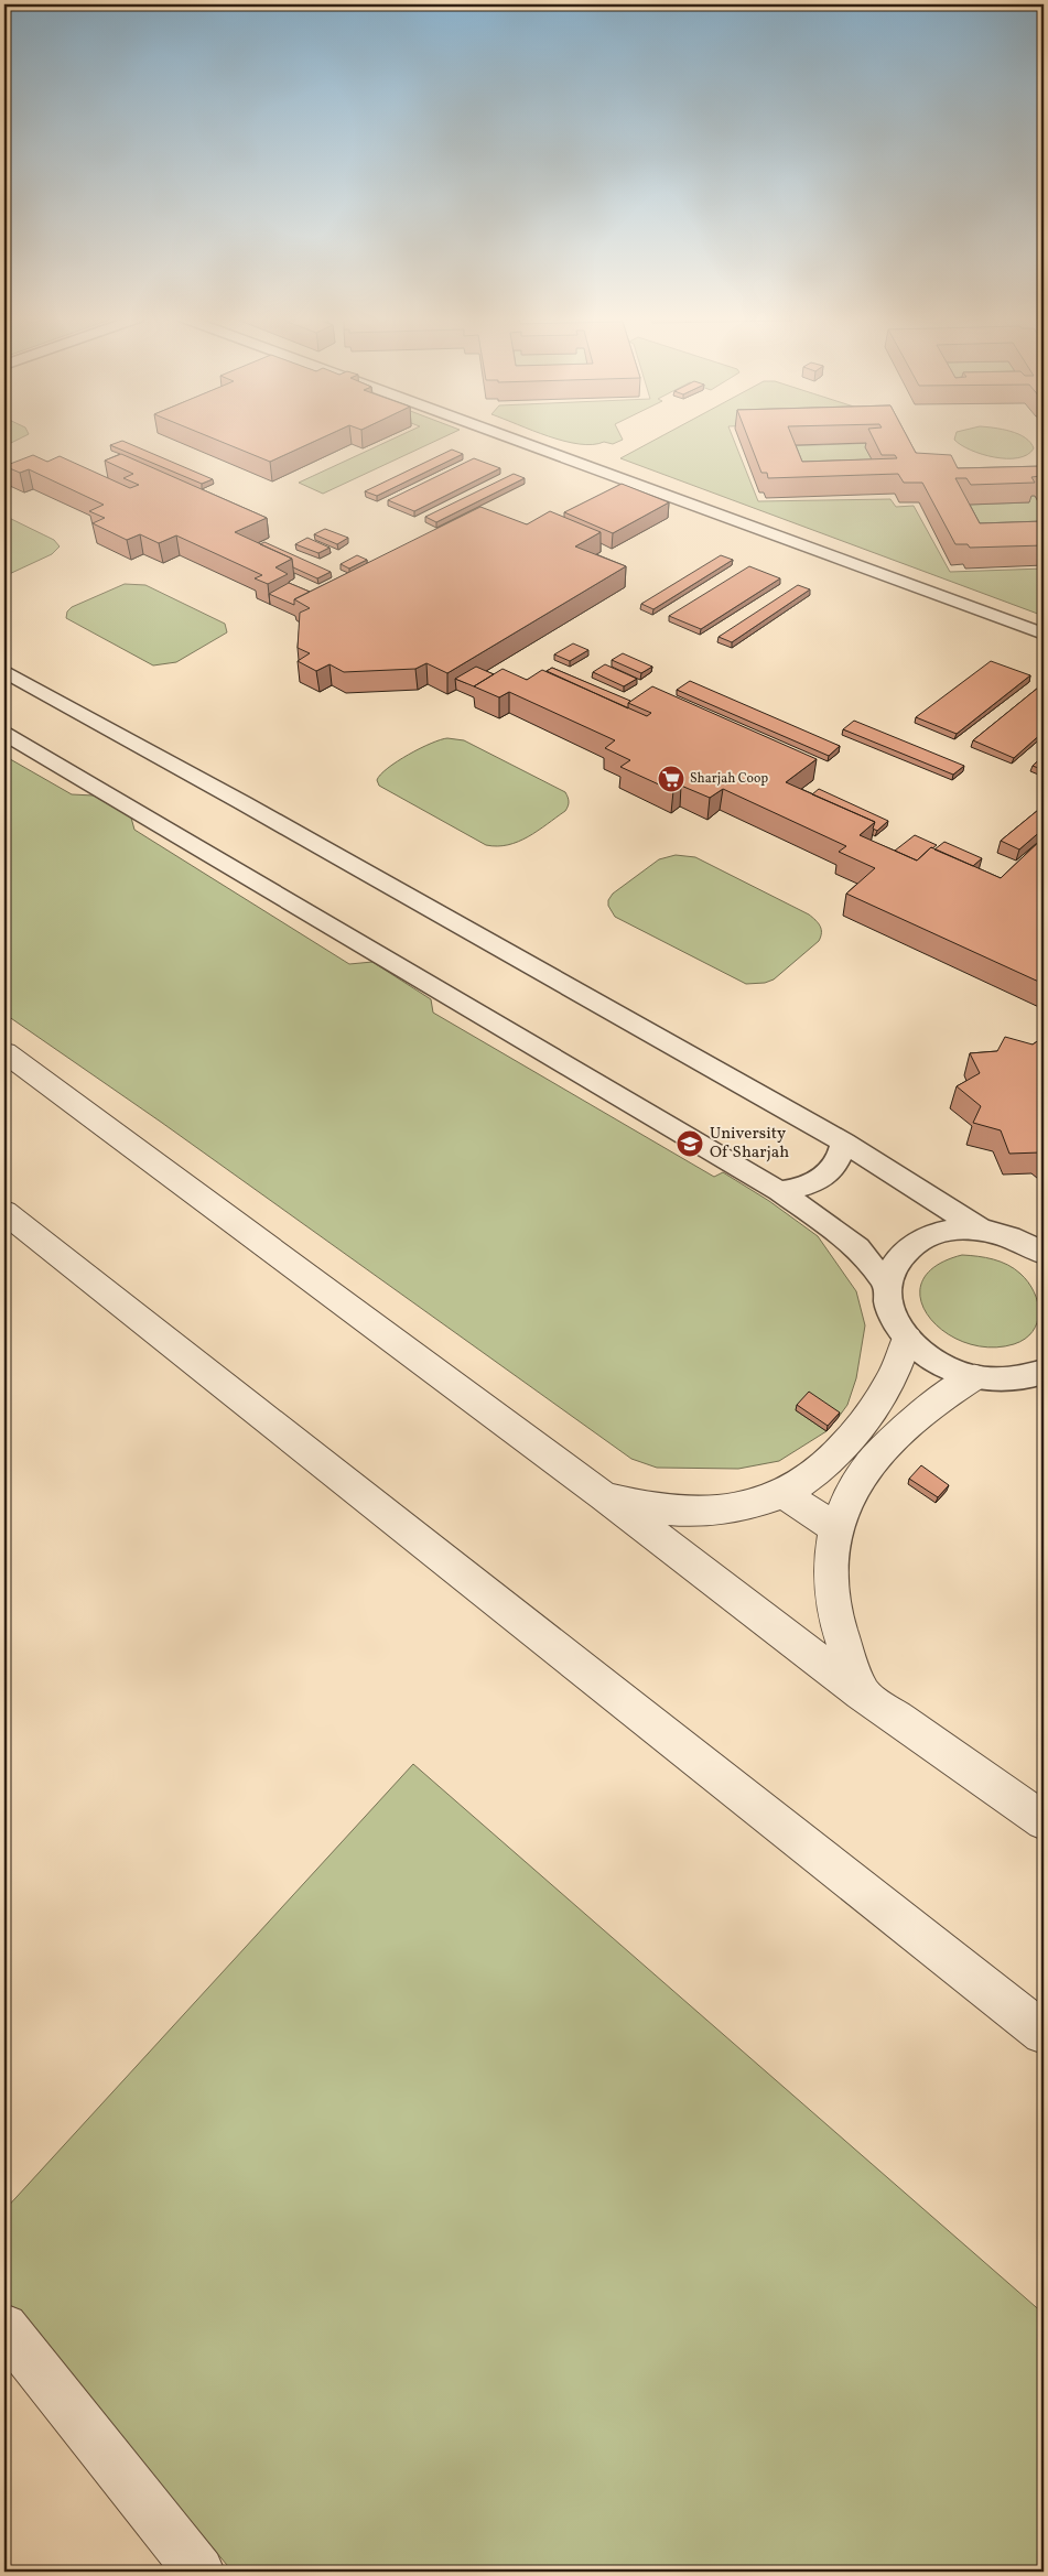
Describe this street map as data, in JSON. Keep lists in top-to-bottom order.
{
  "places": {
    "supermarket": ["Sharjah Coop"],
    "school or university": ["University Of Sharjah"]
  }
}
